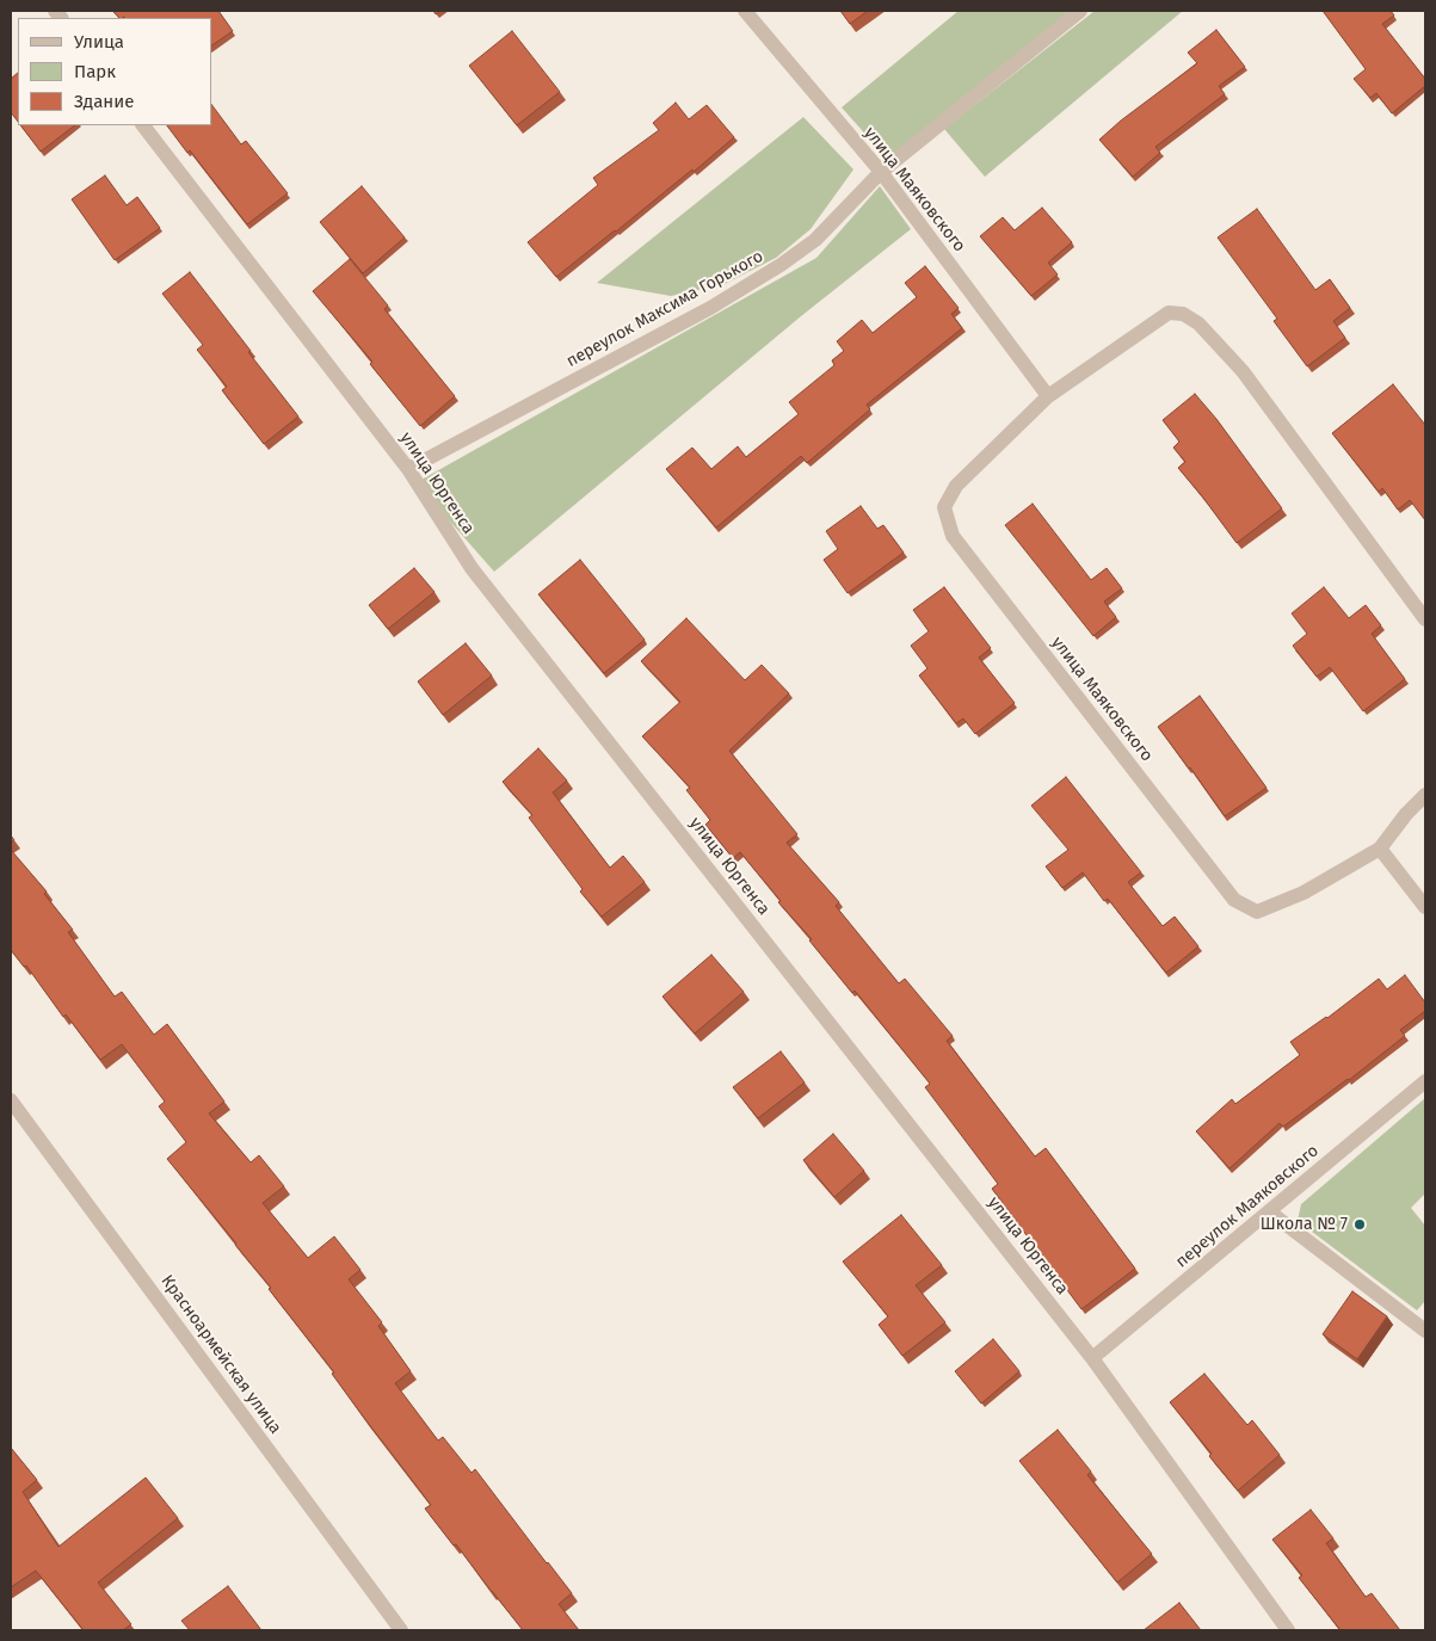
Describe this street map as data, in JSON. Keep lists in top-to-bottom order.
{
  "streets": {
    "street": [
      "улица Маяковского",
      "переулок Максима Горького",
      "улица Юргенса",
      "переулок Маяковского",
      "Красноармейская улица"
    ]
  },
  "crossings": [
    ["улица Маяковского", "переулок Максима Горького"],
    ["переулок Максима Горького", "улица Юргенса"],
    ["улица Юргенса", "переулок Маяковского"]
  ],
  "places": ["Школа № 7"],
  "legend": ["Улица", "Парк", "Здание"]
}
